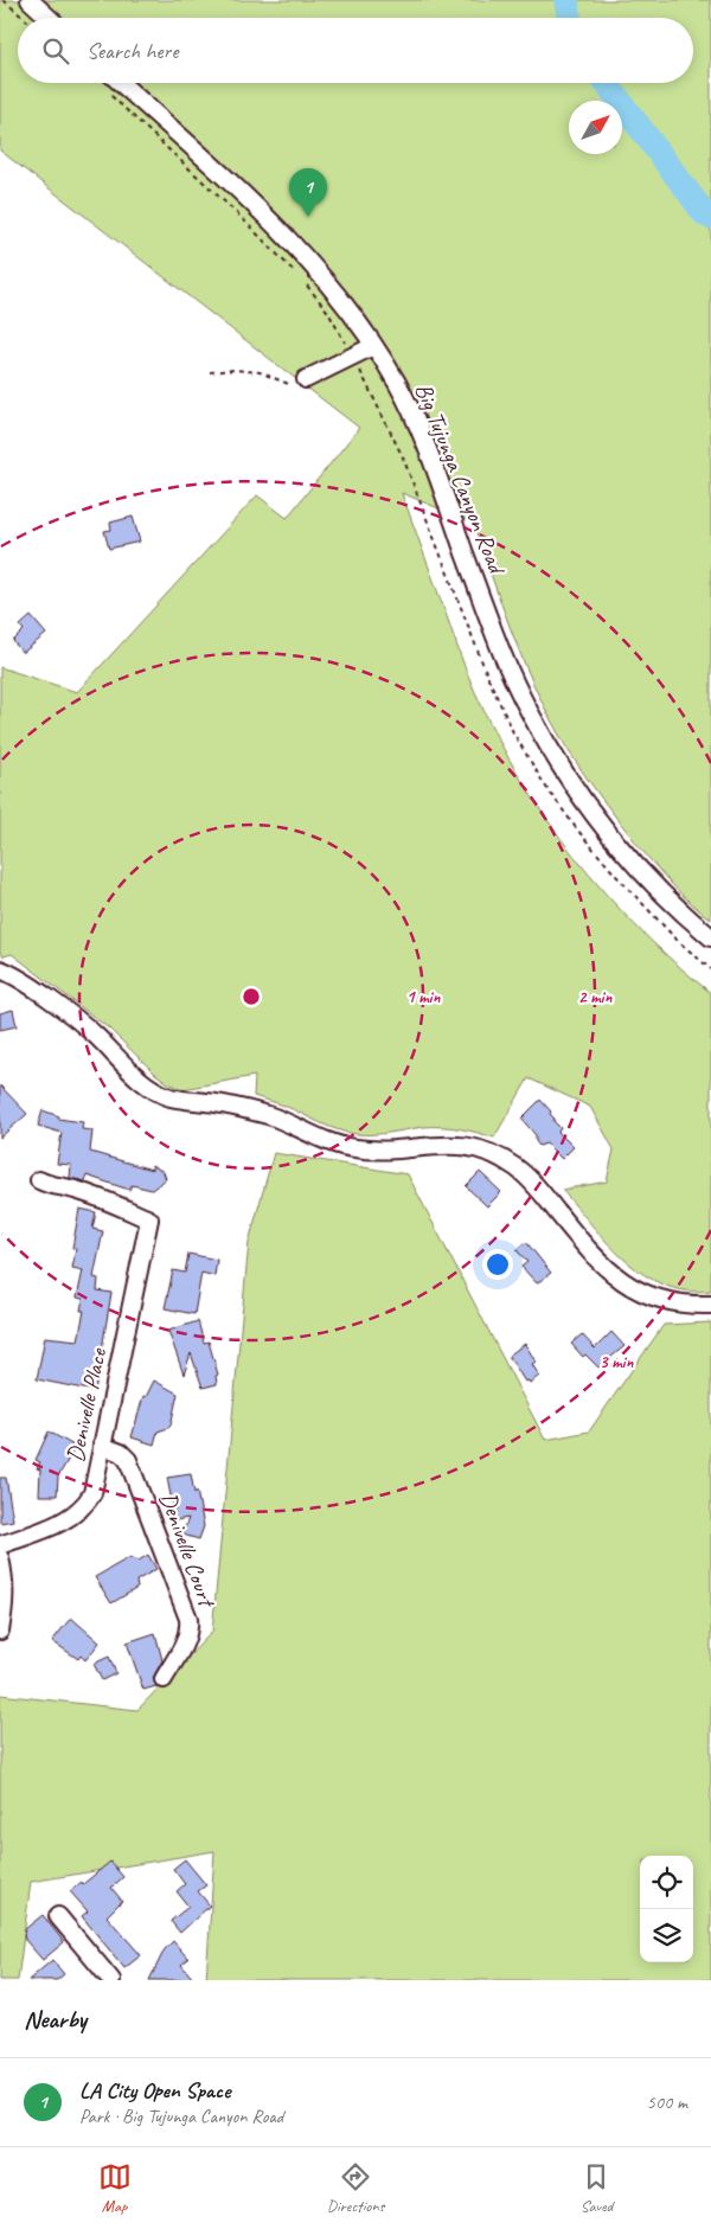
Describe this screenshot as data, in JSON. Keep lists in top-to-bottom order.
{
  "streets": {
    "street": ["Big Tujunga Canyon Road", "Denivelle Place", "Denivelle Court"]
  },
  "crossings": [
    ["Denivelle Place", "Denivelle Court"]
  ],
  "north": "top right",
  "page": {
    "search": "Search here",
    "pins": "1",
    "heading": "Nearby",
    "list": [
      {
        "mark": "1",
        "name": "LA City Open Space",
        "note": "Park · Big Tujunga Canyon Road",
        "value": "500 m"
      }
    ],
    "nav": ["Map", "Directions", "Saved"]
  },
  "rings": ["1 min", "2 min", "3 min"]
}
